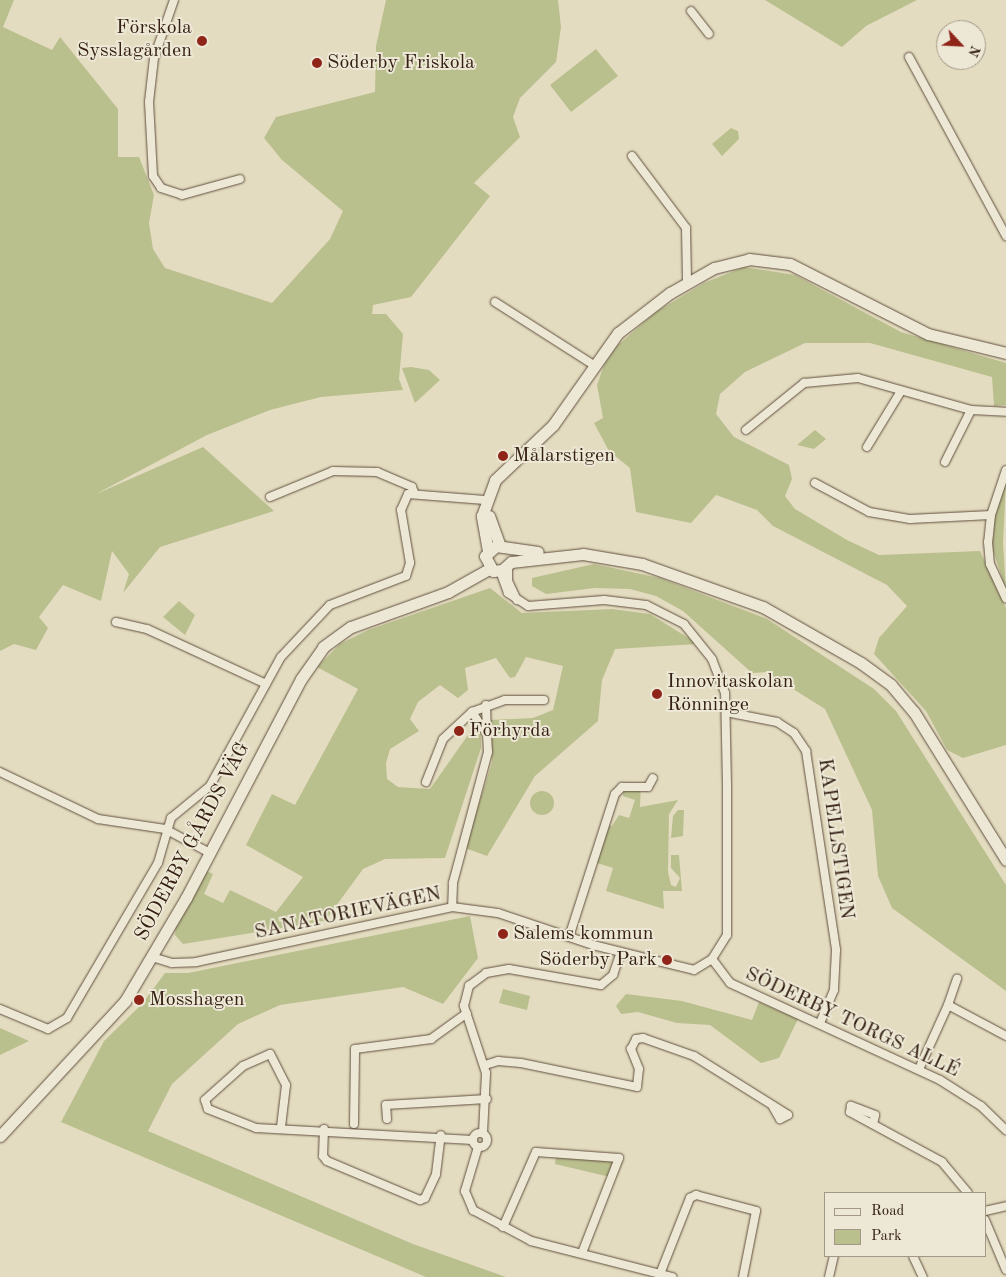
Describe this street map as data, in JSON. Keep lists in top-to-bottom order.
{
  "streets": {
    "main road": ["SÖDERBY GÅRDS VÄG"],
    "street": ["KAPELLSTIGEN", "SANATORIEVÄGEN", "SÖDERBY TORGS ALLÉ"]
  },
  "crossings": [
    ["KAPELLSTIGEN", "SÖDERBY TORGS ALLÉ"],
    ["SÖDERBY GÅRDS VÄG", "SANATORIEVÄGEN"],
    ["SANATORIEVÄGEN", "SÖDERBY TORGS ALLÉ"]
  ],
  "places": [
    "Förskola Sysslagården",
    "Söderby Friskola",
    "Målarstigen",
    "Innovitaskolan Rönninge",
    "Förhyrda",
    "Salems kommun",
    "Söderby Park",
    "Mosshagen"
  ],
  "legend": ["Road", "Park"],
  "north": "bottom right"
}
